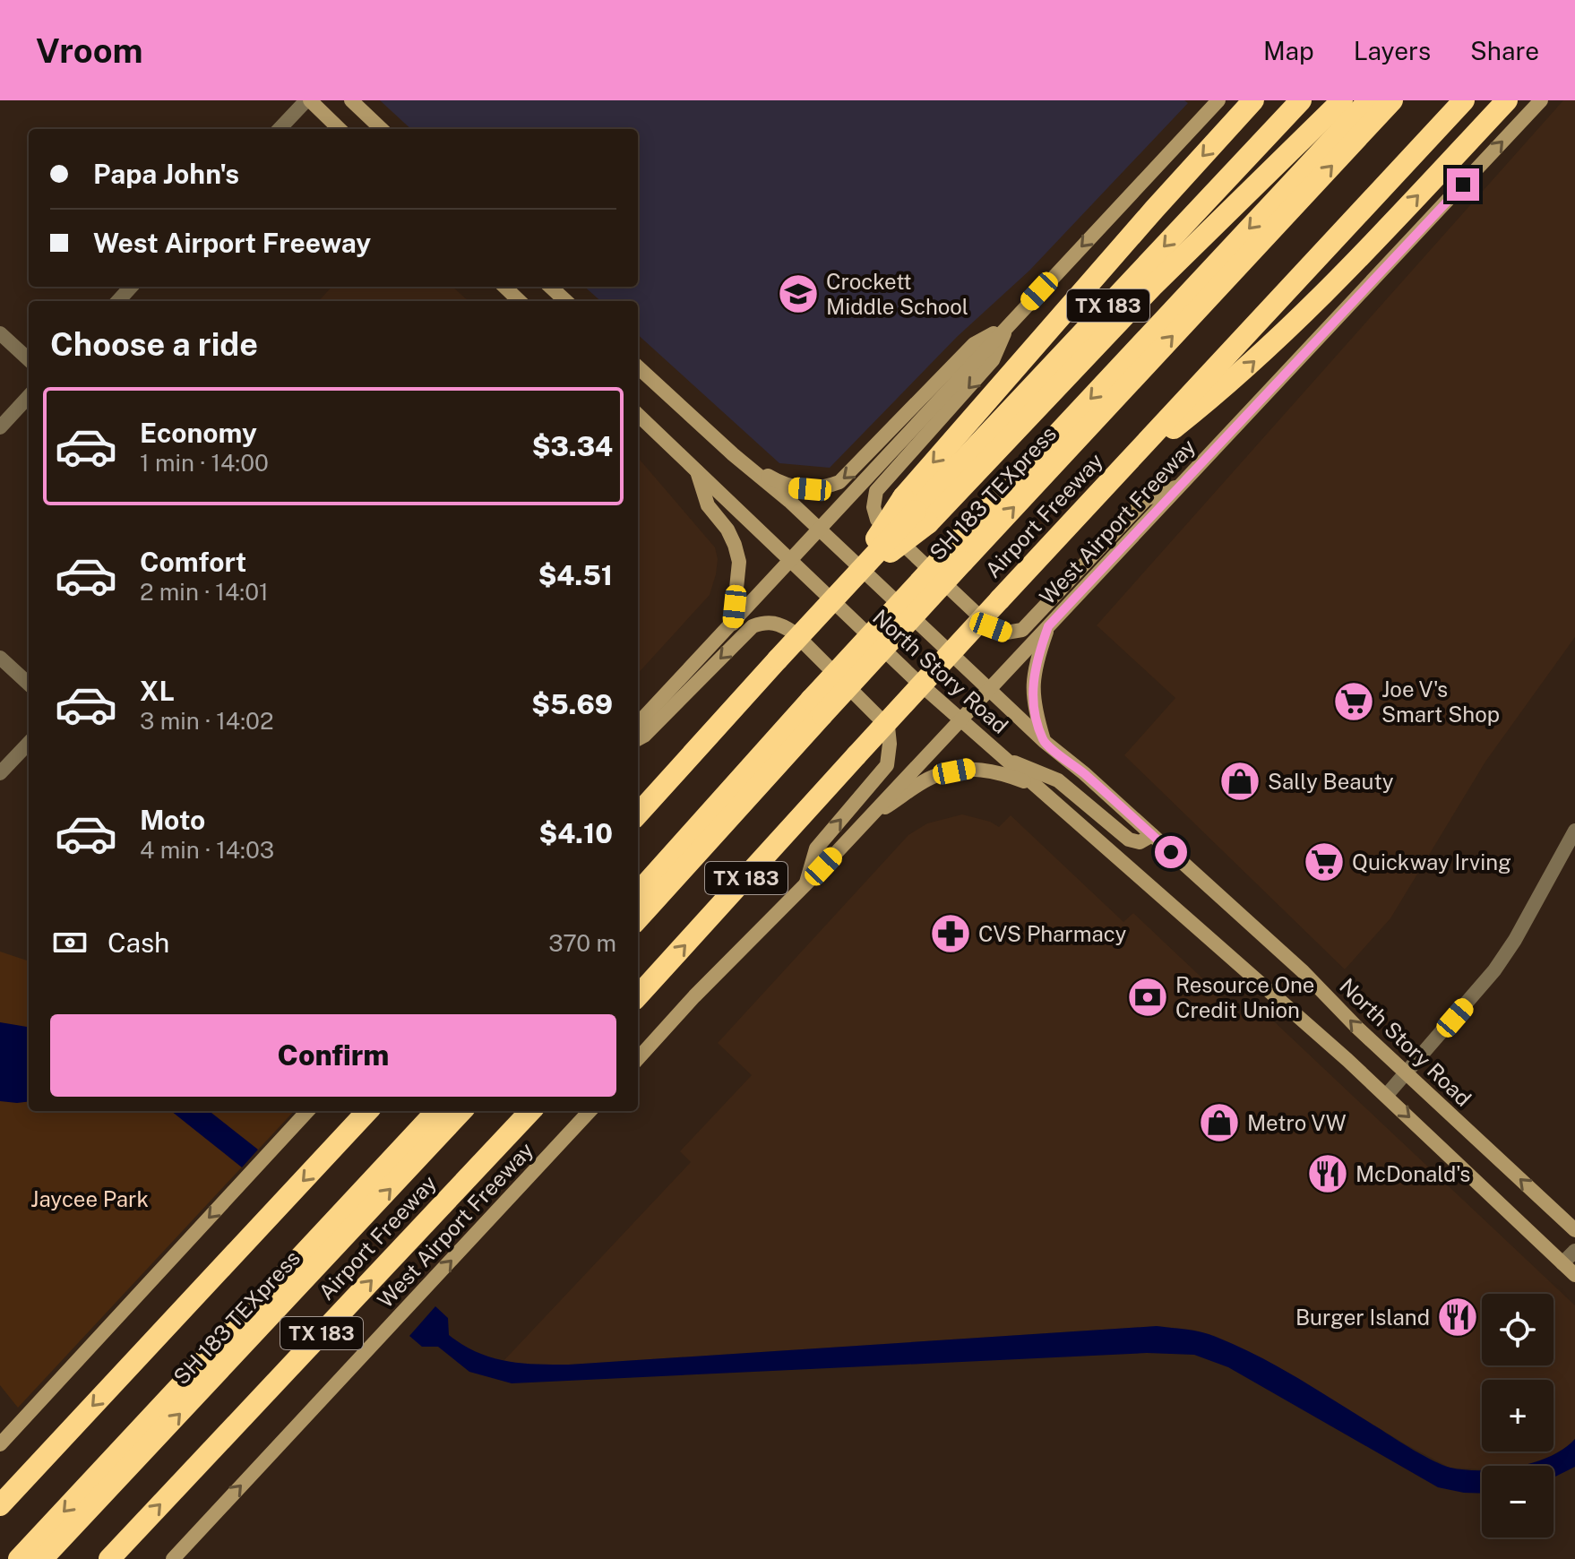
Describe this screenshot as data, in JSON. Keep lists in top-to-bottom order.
{
  "streets": {
    "highway": ["TX 183", "SH 183 TEXpress", "Airport Freeway"],
    "main road": ["West Airport Freeway", "North Story Road"]
  },
  "crossings": [
    ["West Airport Freeway", "North Story Road"]
  ],
  "one_way": ["West Airport Freeway"],
  "parks": ["Jaycee Park"],
  "places": {
    "school or university": ["Crockett Middle School"],
    "supermarket": ["Joe V's Smart Shop", "Quickway Irving"],
    "shop": ["Sally Beauty", "Metro VW"],
    "pharmacy": ["CVS Pharmacy"],
    "bank": ["Resource One Credit Union"],
    "restaurant": ["McDonald's", "Burger Island"]
  },
  "page": {
    "header": "Vroom",
    "nav": ["Map", "Layers", "Share"],
    "banner": ["Papa John's", "West Airport Freeway"],
    "heading": "Choose a ride",
    "list": [
      {
        "name": "Economy",
        "note": "1 min · 14:00",
        "value": "$3.34"
      },
      {
        "name": "Comfort",
        "note": "2 min · 14:01",
        "value": "$4.51"
      },
      {
        "name": "XL",
        "note": "3 min · 14:02",
        "value": "$5.69"
      },
      {
        "name": "Moto",
        "note": "4 min · 14:03",
        "value": "$4.10"
      }
    ],
    "pay": ["Cash", "370 m"],
    "buttons": "Confirm",
    "map_buttons": ["+", "−"]
  }
}
